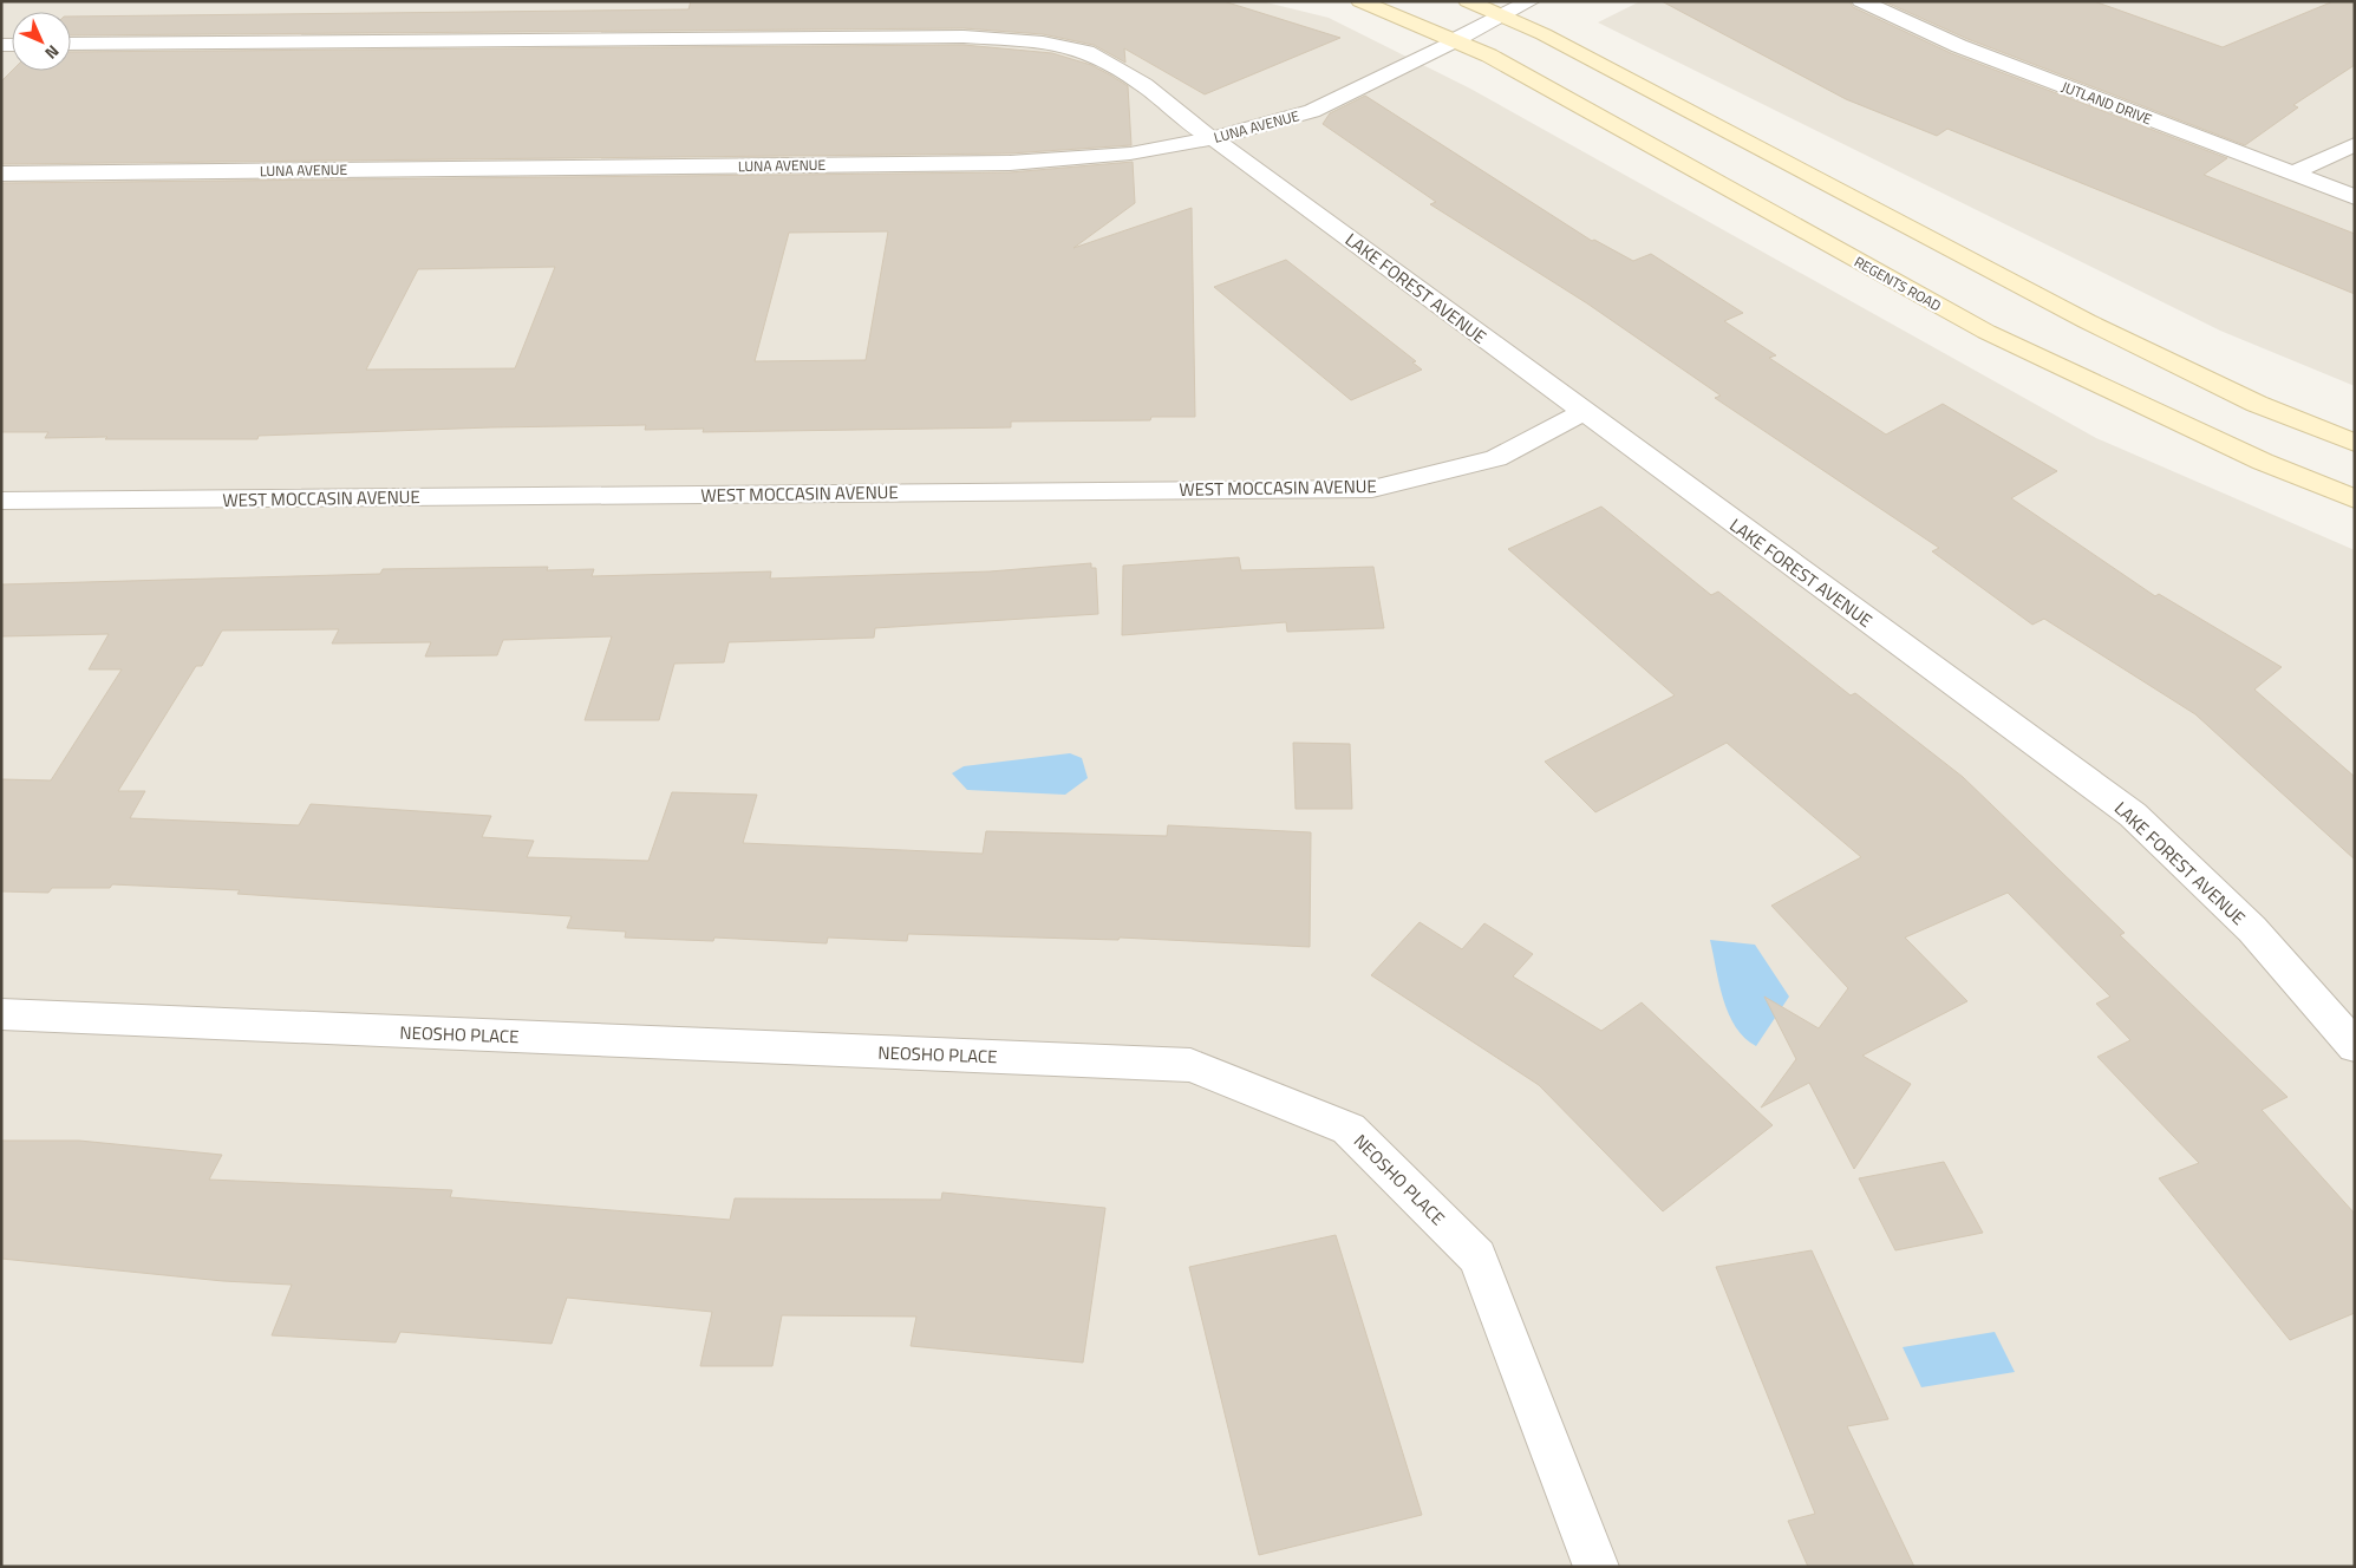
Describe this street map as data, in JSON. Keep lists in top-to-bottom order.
{
  "streets": {
    "main road": ["REGENTS ROAD"],
    "street": [
      "JUTLAND DRIVE",
      "LUNA AVENUE",
      "LAKE FOREST AVENUE",
      "WEST MOCCASIN AVENUE",
      "NEOSHO PLACE"
    ]
  },
  "crossings": [
    ["LUNA AVENUE", "REGENTS ROAD"],
    ["LUNA AVENUE", "LAKE FOREST AVENUE"],
    ["LAKE FOREST AVENUE", "WEST MOCCASIN AVENUE"]
  ],
  "north": "bottom right"
}
